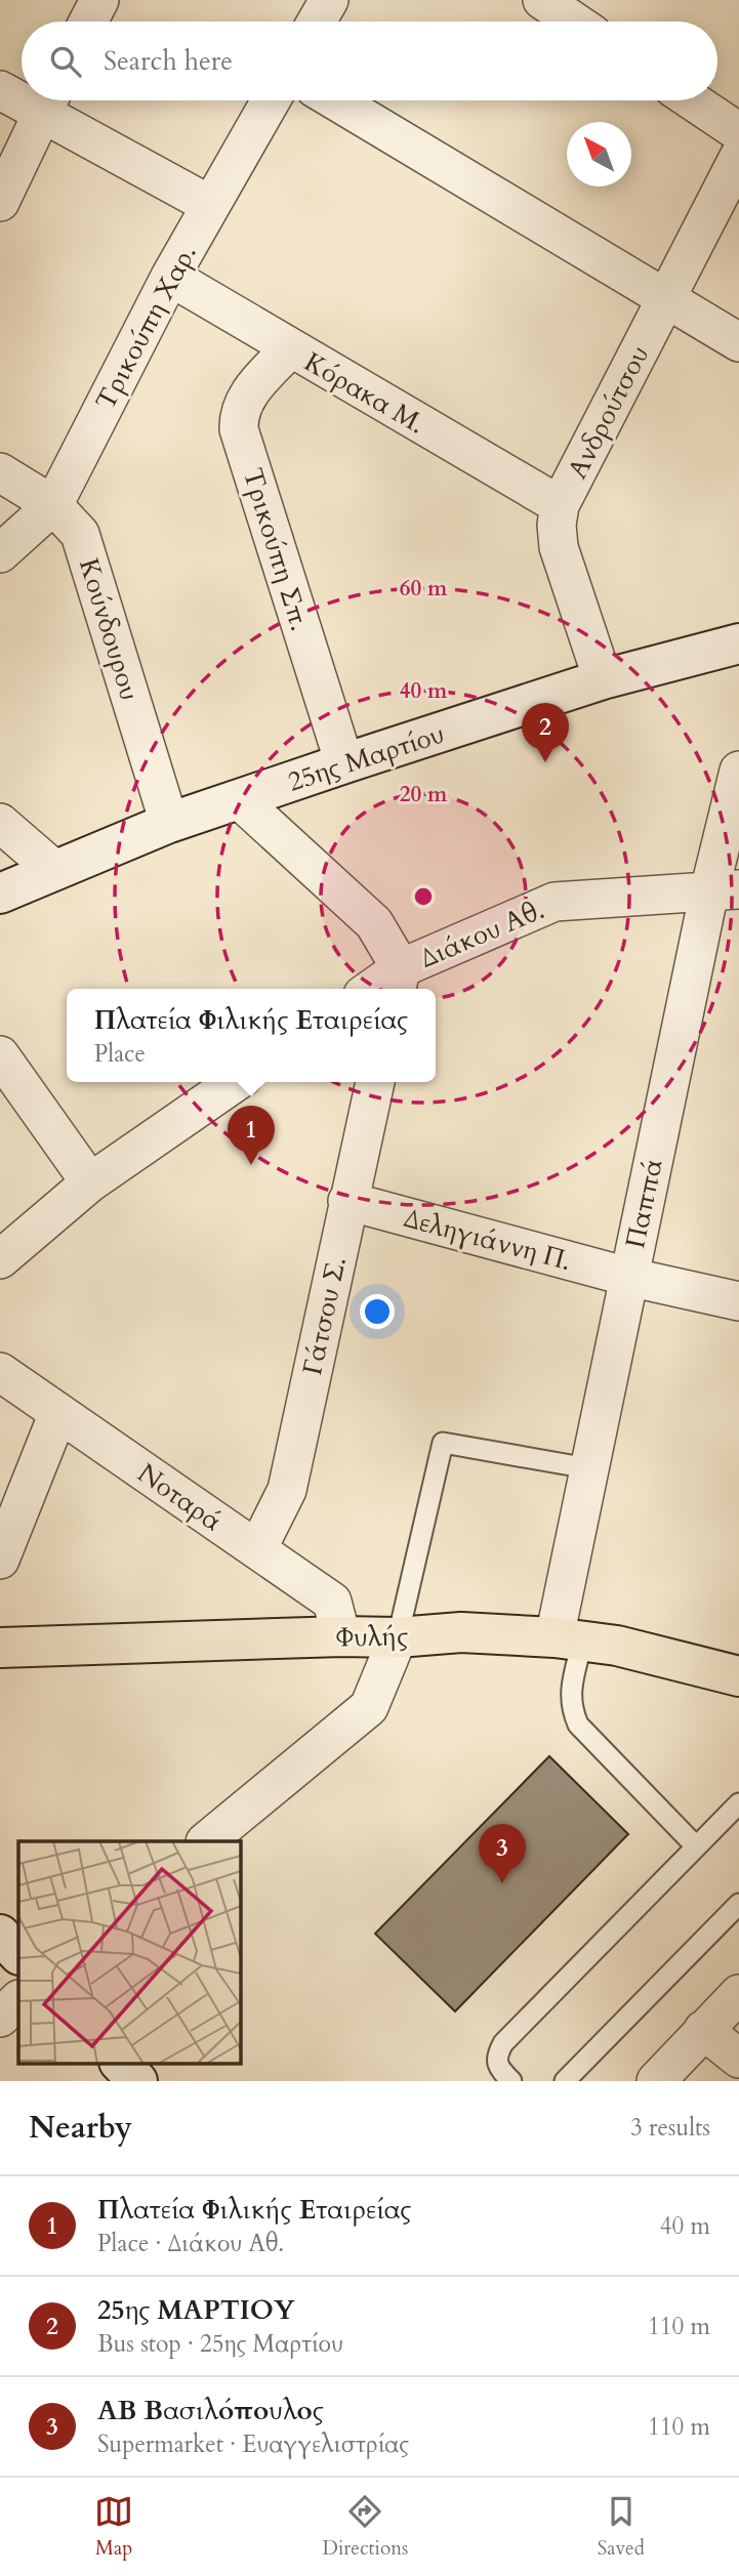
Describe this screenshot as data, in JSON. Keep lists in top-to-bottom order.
{
  "streets": {
    "main road": ["25ης Μαρτίου", "Φυλής"],
    "street": [
      "Τρικούπη Χαρ.",
      "Κόρακα Μ.",
      "Ανδρούτσου",
      "Τρικούπη Σπ.",
      "Κούνδουρου",
      "Διάκου Αθ.",
      "Παππά",
      "Δεληγιάννη Π.",
      "Γάτσου Σ.",
      "Νοταρά"
    ]
  },
  "crossings": [
    ["Τρικούπη Χαρ.", "Κόρακα Μ."],
    ["Τρικούπη Χαρ.", "Κούνδουρου"],
    ["Κόρακα Μ.", "Ανδρούτσου"],
    ["Κόρακα Μ.", "Τρικούπη Σπ."],
    ["Ανδρούτσου", "25ης Μαρτίου"],
    ["Τρικούπη Σπ.", "25ης Μαρτίου"],
    ["Κούνδουρου", "25ης Μαρτίου"],
    ["Διάκου Αθ.", "Παππά"],
    ["Παππά", "Δεληγιάννη Π."],
    ["Παππά", "Φυλής"],
    ["Δεληγιάννη Π.", "Γάτσου Σ."],
    ["Γάτσου Σ.", "Νοταρά"],
    ["Νοταρά", "Φυλής"]
  ],
  "north": "top left",
  "page": {
    "search": "Search here",
    "pins": ["2", "1", "3"],
    "popup": ["Πλατεία Φιλικής Εταιρείας", "Place"],
    "heading": ["Nearby", "3 results"],
    "list": [
      {
        "mark": "1",
        "name": "Πλατεία Φιλικής Εταιρείας",
        "note": "Place · Διάκου Αθ.",
        "value": "40 m"
      },
      {
        "mark": "2",
        "name": "25ης ΜΑΡΤΙΟΥ",
        "note": "Bus stop · 25ης Μαρτίου",
        "value": "110 m"
      },
      {
        "mark": "3",
        "name": "ΑΒ Βασιλόπουλος",
        "note": "Supermarket · Ευαγγελιστρίας",
        "value": "110 m"
      }
    ],
    "nav": ["Map", "Directions", "Saved"]
  },
  "rings": ["60 m", "40 m", "20 m"]
}
